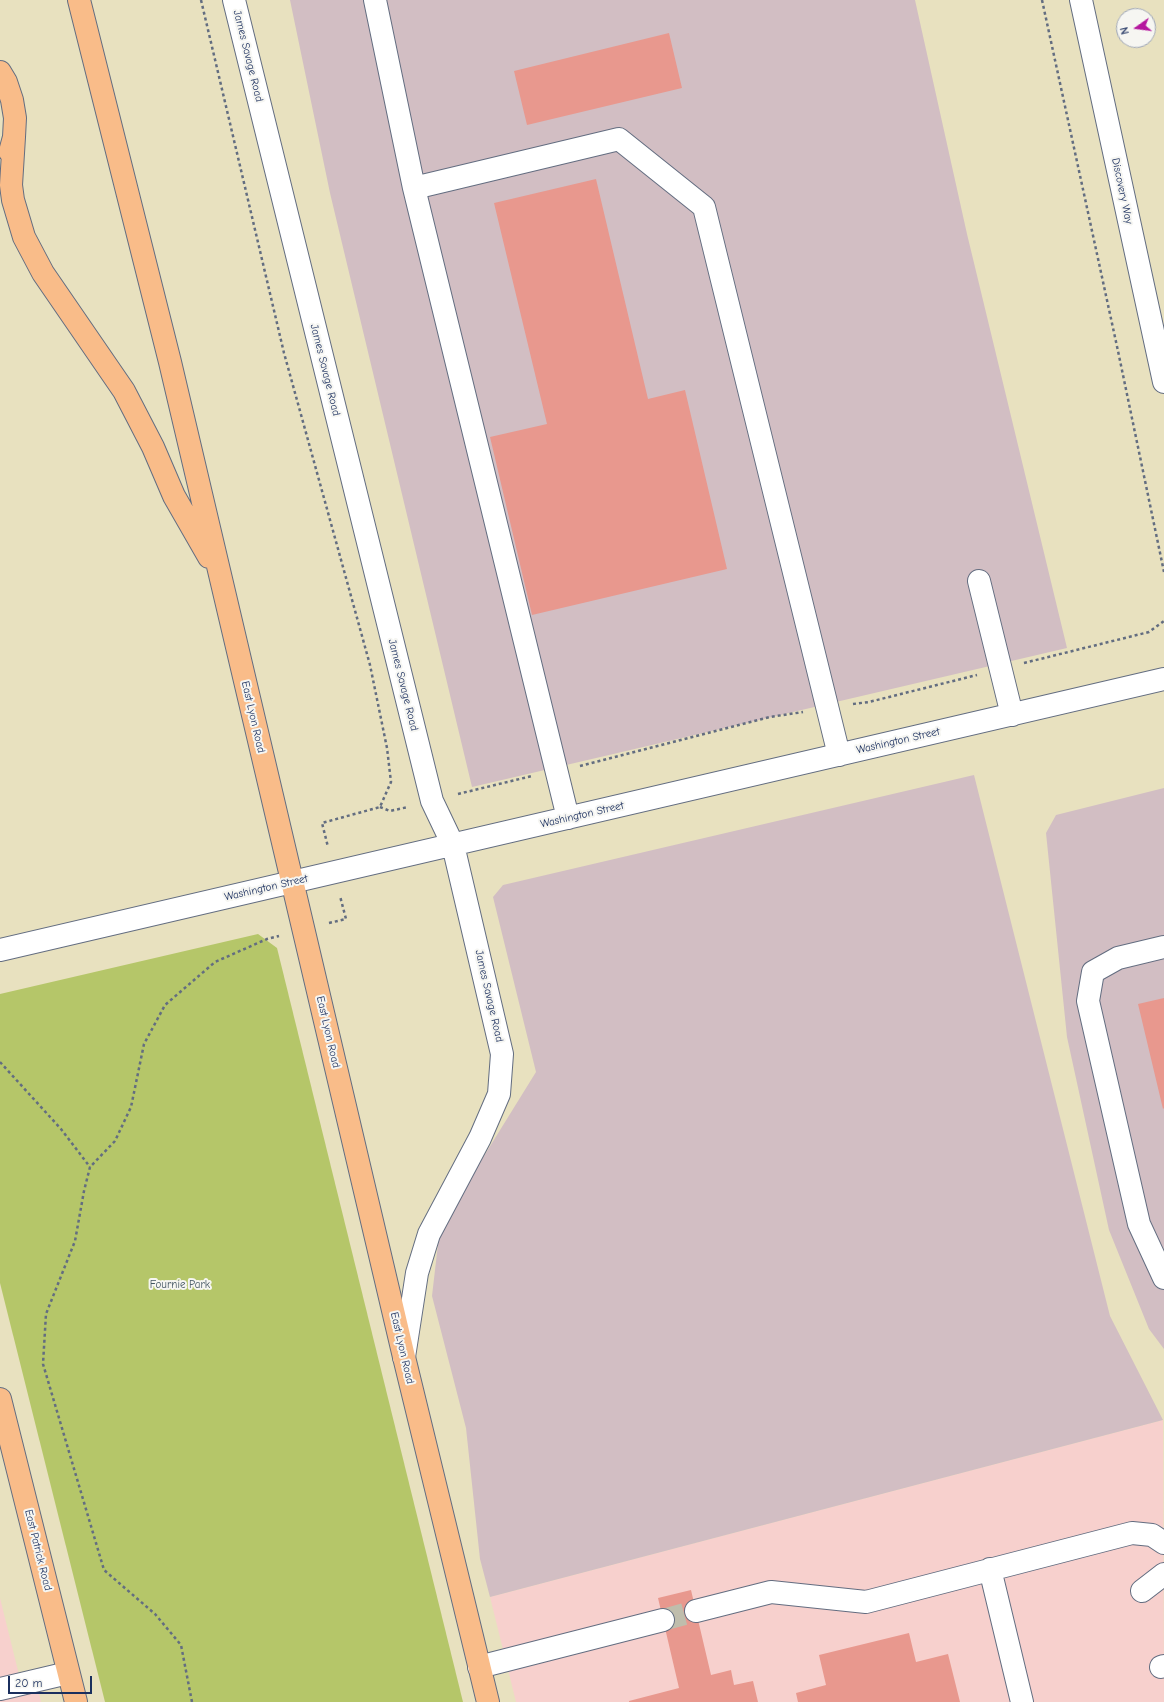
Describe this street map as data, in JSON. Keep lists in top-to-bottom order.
{
  "streets": {
    "highway": ["East Lyon Road", "East Patrick Road"],
    "street": ["James Savage Road", "Discovery Way", "Washington Street"]
  },
  "crossings": [
    ["James Savage Road", "East Lyon Road"],
    ["James Savage Road", "Washington Street"],
    ["East Lyon Road", "Washington Street"]
  ],
  "parks": ["Fournie Park"],
  "scale_bar": "20 m",
  "north": "left"
}
